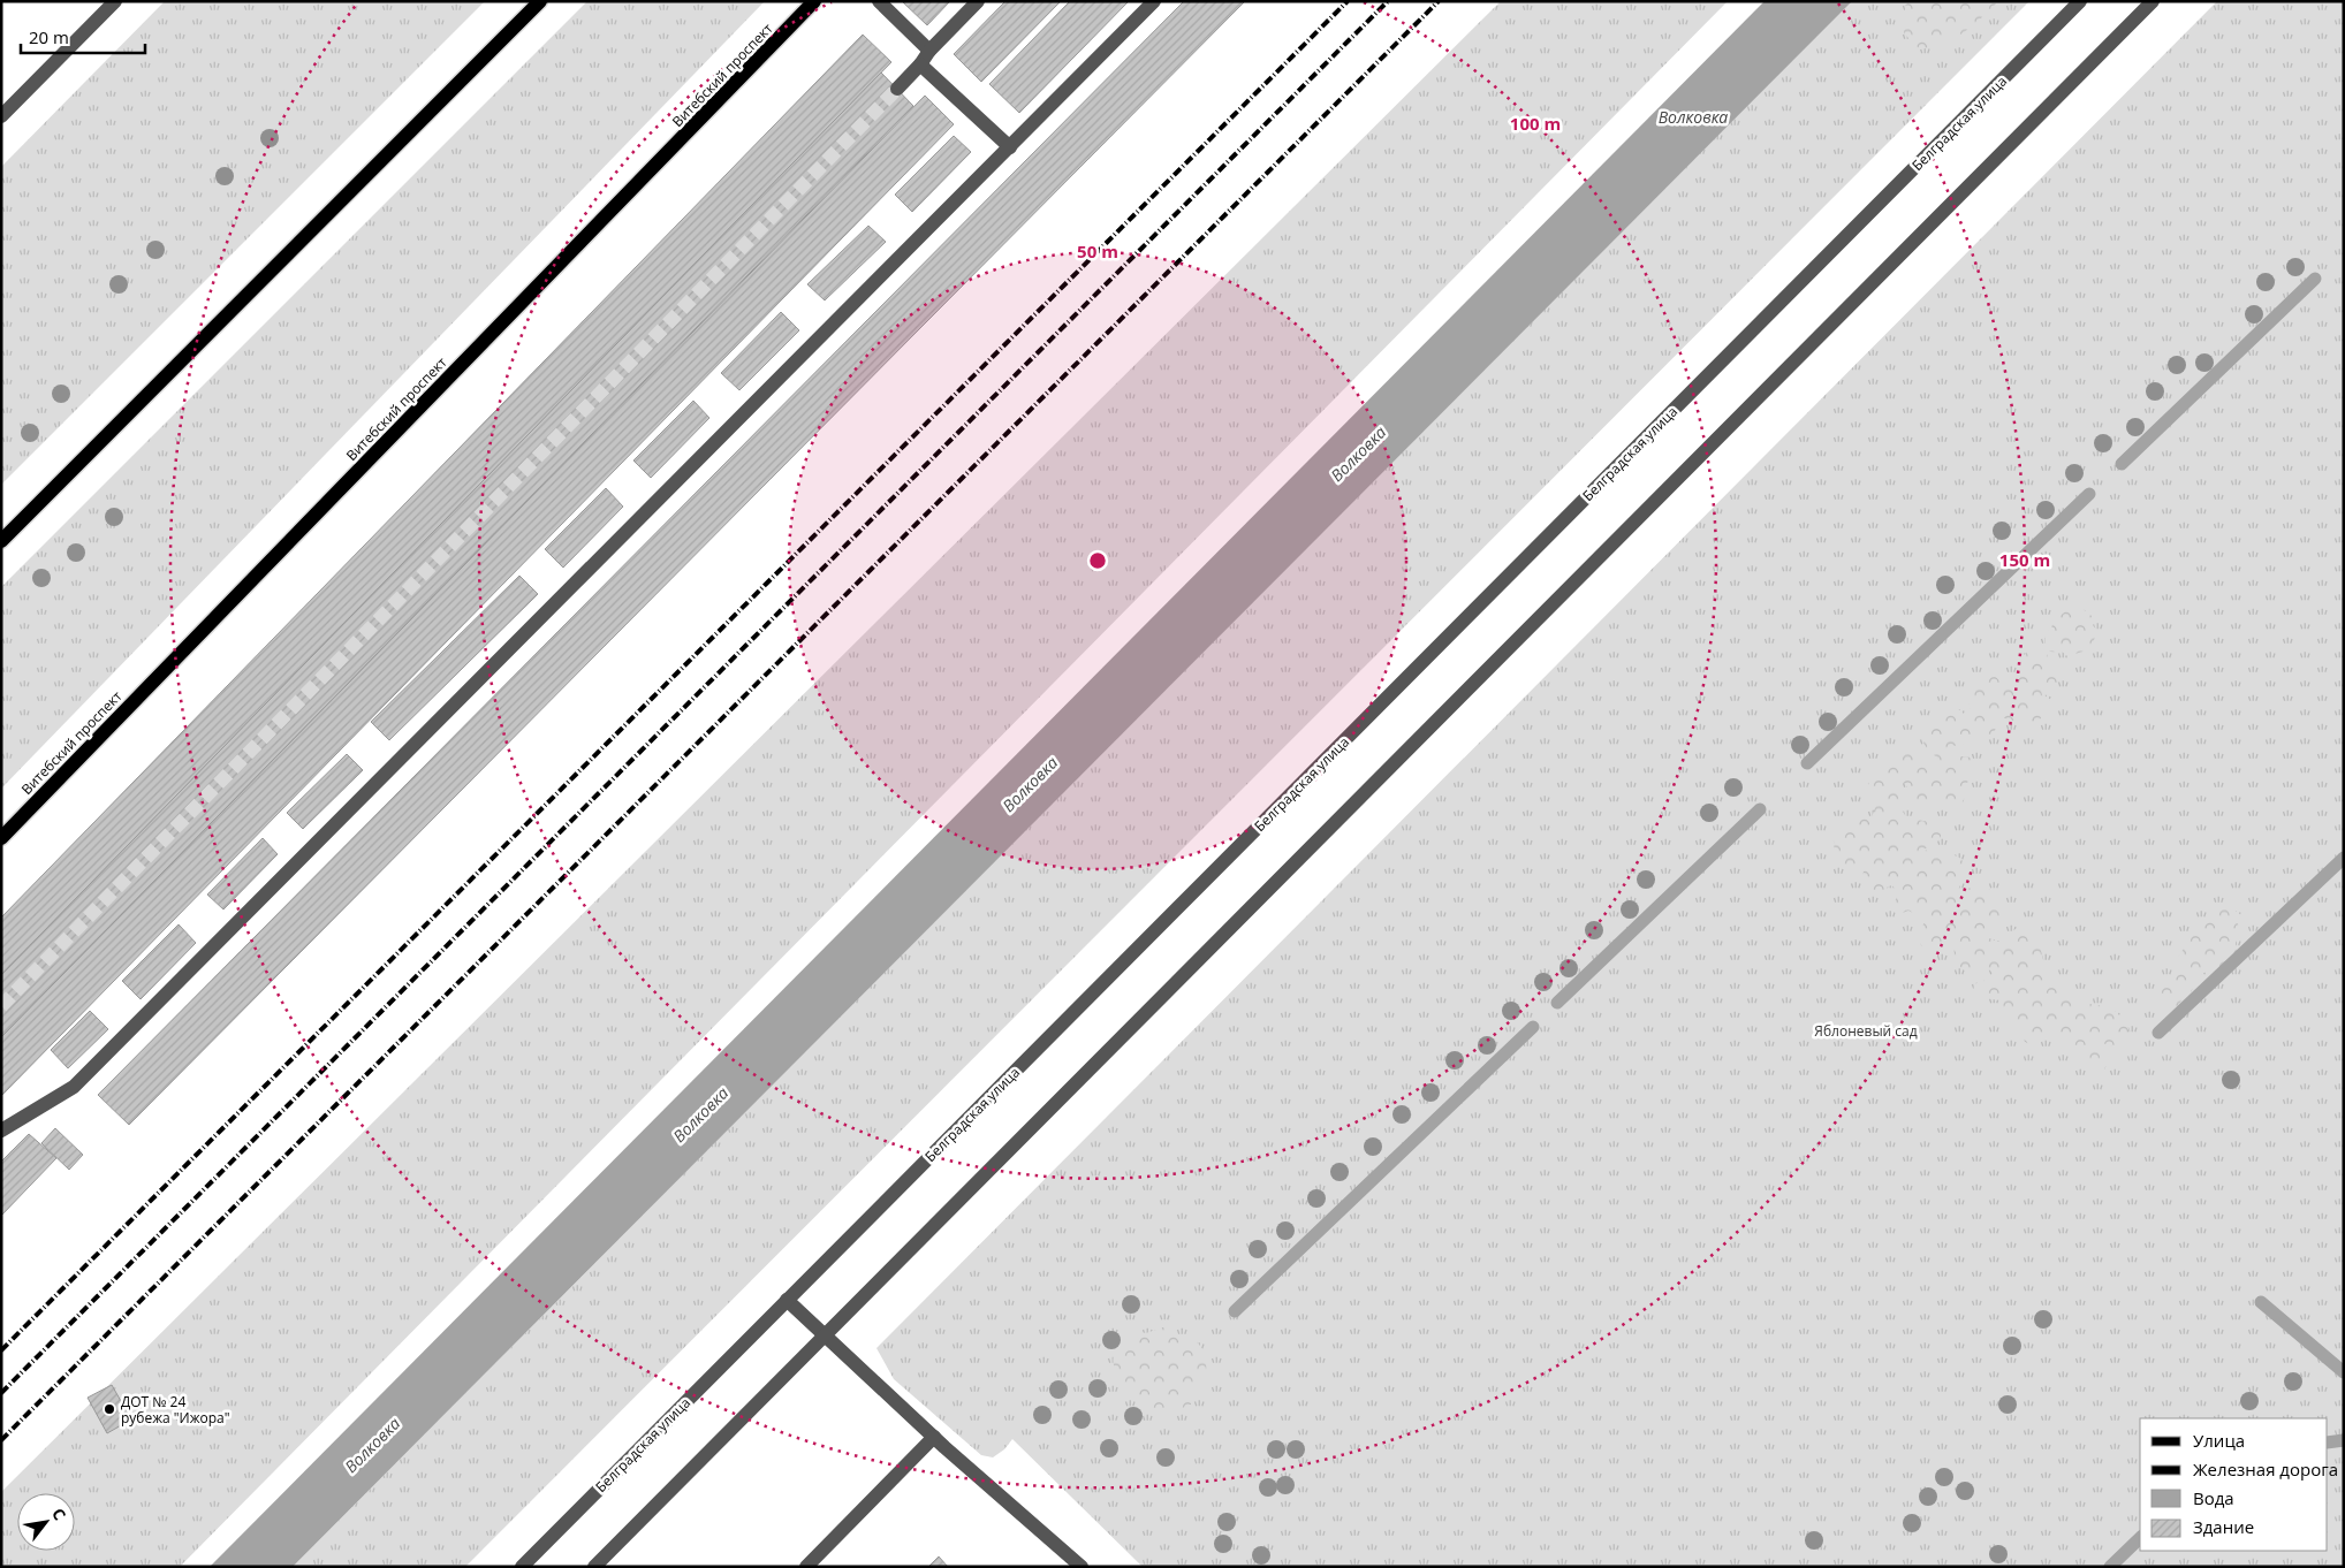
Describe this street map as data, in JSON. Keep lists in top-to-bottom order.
{
  "streets": {
    "main road": ["Витебский проспект"],
    "street": ["Белградская улица"]
  },
  "water": ["Волковка"],
  "parks": ["Яблоневый сад"],
  "places": ["ДОТ № 24 рубежа \"Ижора\""],
  "legend": [
    "Улица",
    "Железная дорога",
    "Вода",
    "Здание"
  ],
  "scale_bar": "20 m",
  "north": "top right",
  "rings": ["100 m", "50 m", "150 m"]
}
